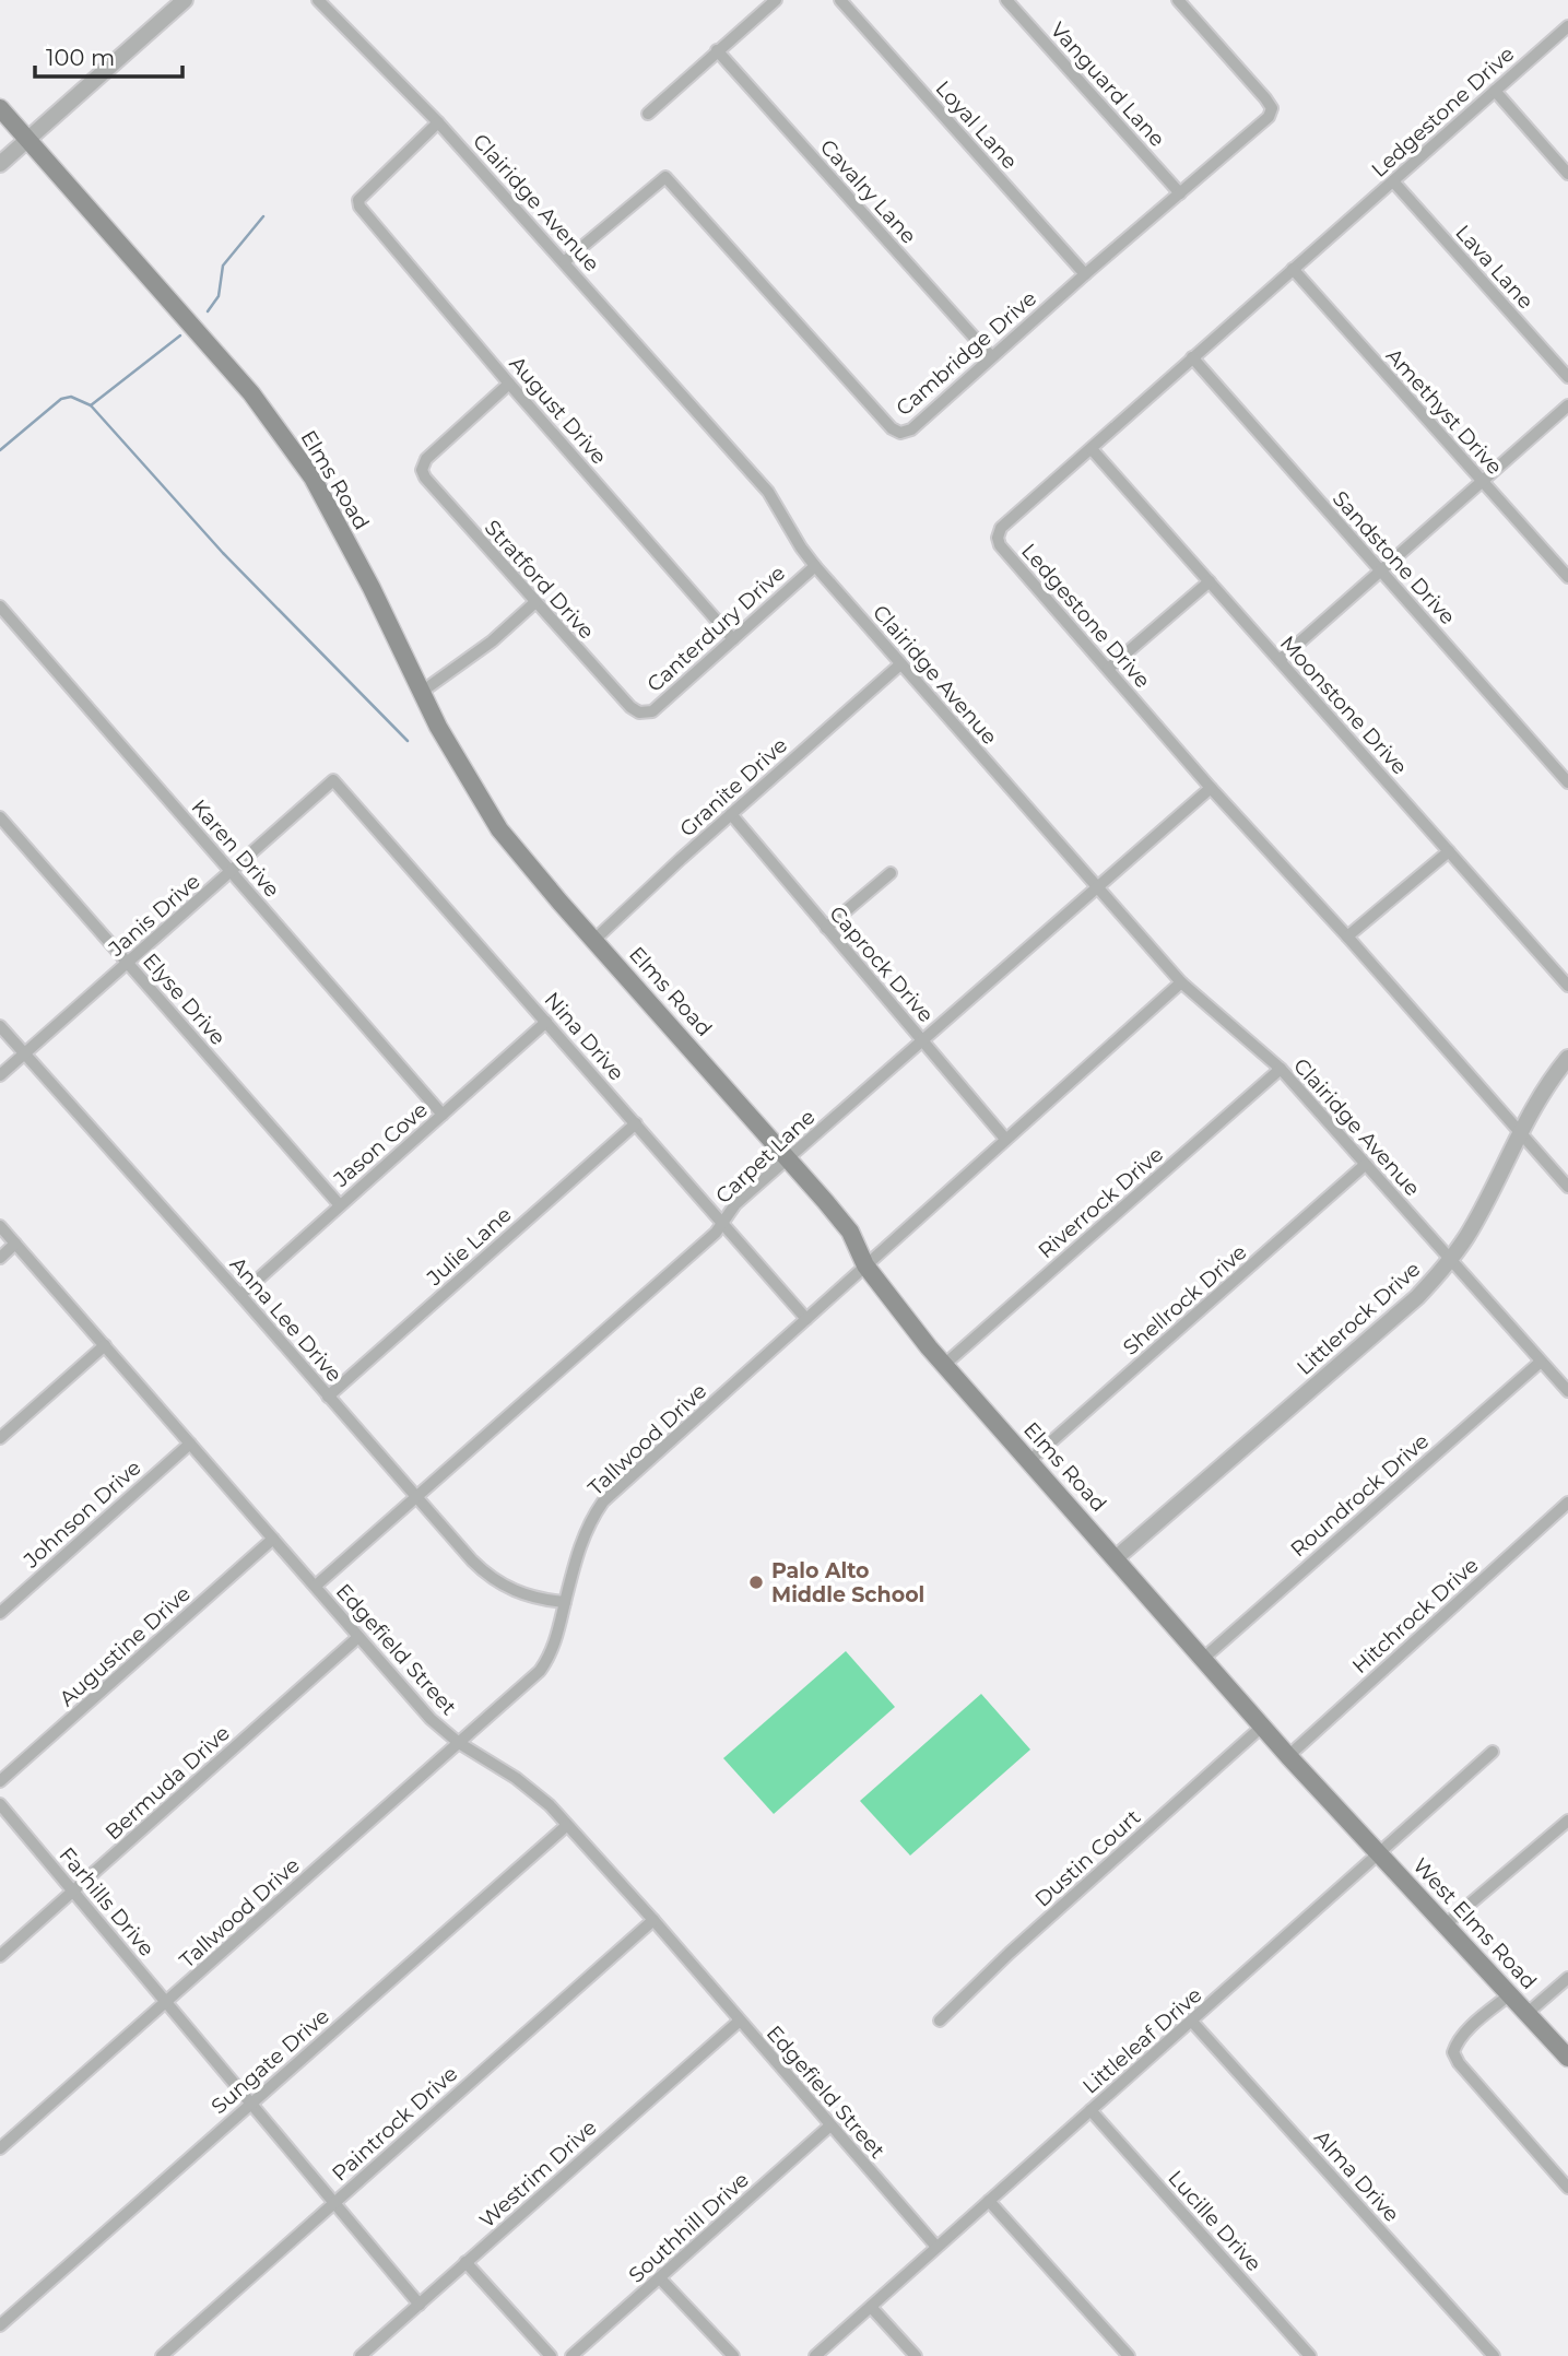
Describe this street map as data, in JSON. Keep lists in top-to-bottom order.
{
  "streets": {
    "main road": ["Elms Road", "West Elms Road"],
    "street": [
      "Vanguard Lane",
      "Ledgestone Drive",
      "Loyal Lane",
      "Cavalry Lane",
      "Clairidge Avenue",
      "Lava Lane",
      "Cambridge Drive",
      "August Drive",
      "Amethyst Drive",
      "Sandstone Drive",
      "Stratford Drive",
      "Canterdury Drive",
      "Moonstone Drive",
      "Granite Drive",
      "Karen Drive",
      "Janis Drive",
      "Caprock Drive",
      "Elyse Drive",
      "Nina Drive",
      "Jason Cove",
      "Carpet Lane",
      "Riverrock Drive",
      "Julie Lane",
      "Shellrock Drive",
      "Littlerock Drive",
      "Anna Lee Drive",
      "Tallwood Drive",
      "Roundrock Drive",
      "Johnson Drive",
      "Hitchrock Drive",
      "Augustine Drive",
      "Edgefield Street",
      "Bermuda Drive",
      "Dustin Court",
      "Farhills Drive",
      "Littleleaf Drive",
      "Sungate Drive",
      "Paintrock Drive",
      "Westrim Drive",
      "Alma Drive",
      "Lucille Drive",
      "Southhill Drive"
    ]
  },
  "crossings": [
    ["Vanguard Lane", "Cambridge Drive"],
    ["Ledgestone Drive", "Lava Lane"],
    ["Ledgestone Drive", "Amethyst Drive"],
    ["Ledgestone Drive", "Sandstone Drive"],
    ["Ledgestone Drive", "Moonstone Drive"],
    ["Ledgestone Drive", "Carpet Lane"],
    ["Ledgestone Drive", "Littlerock Drive"],
    ["Loyal Lane", "Cambridge Drive"],
    ["Cavalry Lane", "Cambridge Drive"],
    ["Clairidge Avenue", "Cambridge Drive"],
    ["Clairidge Avenue", "August Drive"],
    ["Clairidge Avenue", "Canterdury Drive"],
    ["Clairidge Avenue", "Granite Drive"],
    ["Clairidge Avenue", "Carpet Lane"],
    ["Clairidge Avenue", "Riverrock Drive"],
    ["Clairidge Avenue", "Shellrock Drive"],
    ["Clairidge Avenue", "Littlerock Drive"],
    ["Clairidge Avenue", "Tallwood Drive"],
    ["Clairidge Avenue", "Roundrock Drive"],
    ["August Drive", "Stratford Drive"],
    ["August Drive", "Canterdury Drive"],
    ["Elms Road", "Granite Drive"],
    ["Elms Road", "Carpet Lane"],
    ["Elms Road", "Riverrock Drive"],
    ["Elms Road", "Shellrock Drive"],
    ["Elms Road", "Littlerock Drive"],
    ["Elms Road", "Tallwood Drive"],
    ["Elms Road", "Roundrock Drive"],
    ["Elms Road", "Hitchrock Drive"],
    ["Elms Road", "Dustin Court"],
    ["Elms Road", "West Elms Road"],
    ["Elms Road", "Littleleaf Drive"],
    ["Stratford Drive", "Canterdury Drive"],
    ["Granite Drive", "Caprock Drive"],
    ["Karen Drive", "Janis Drive"],
    ["Karen Drive", "Jason Cove"],
    ["Janis Drive", "Elyse Drive"],
    ["Janis Drive", "Nina Drive"],
    ["Janis Drive", "Anna Lee Drive"],
    ["Caprock Drive", "Carpet Lane"],
    ["Caprock Drive", "Tallwood Drive"],
    ["Elyse Drive", "Jason Cove"],
    ["Nina Drive", "Jason Cove"],
    ["Nina Drive", "Carpet Lane"],
    ["Nina Drive", "Julie Lane"],
    ["Nina Drive", "Tallwood Drive"],
    ["Jason Cove", "Anna Lee Drive"],
    ["Carpet Lane", "Anna Lee Drive"],
    ["Carpet Lane", "Edgefield Street"],
    ["Julie Lane", "Anna Lee Drive"],
    ["Anna Lee Drive", "Tallwood Drive"],
    ["Tallwood Drive", "Edgefield Street"],
    ["Tallwood Drive", "Farhills Drive"],
    ["Johnson Drive", "Edgefield Street"],
    ["Augustine Drive", "Edgefield Street"],
    ["Edgefield Street", "Bermuda Drive"],
    ["Edgefield Street", "Littleleaf Drive"],
    ["Edgefield Street", "Sungate Drive"],
    ["Edgefield Street", "Paintrock Drive"],
    ["Edgefield Street", "Westrim Drive"],
    ["Edgefield Street", "Southhill Drive"],
    ["Bermuda Drive", "Farhills Drive"],
    ["Farhills Drive", "Sungate Drive"],
    ["Farhills Drive", "Paintrock Drive"],
    ["Farhills Drive", "Westrim Drive"],
    ["West Elms Road", "Littleleaf Drive"],
    ["Littleleaf Drive", "Alma Drive"],
    ["Littleleaf Drive", "Lucille Drive"]
  ],
  "places": ["Palo Alto Middle School"],
  "scale_bar": "100 m"
}
